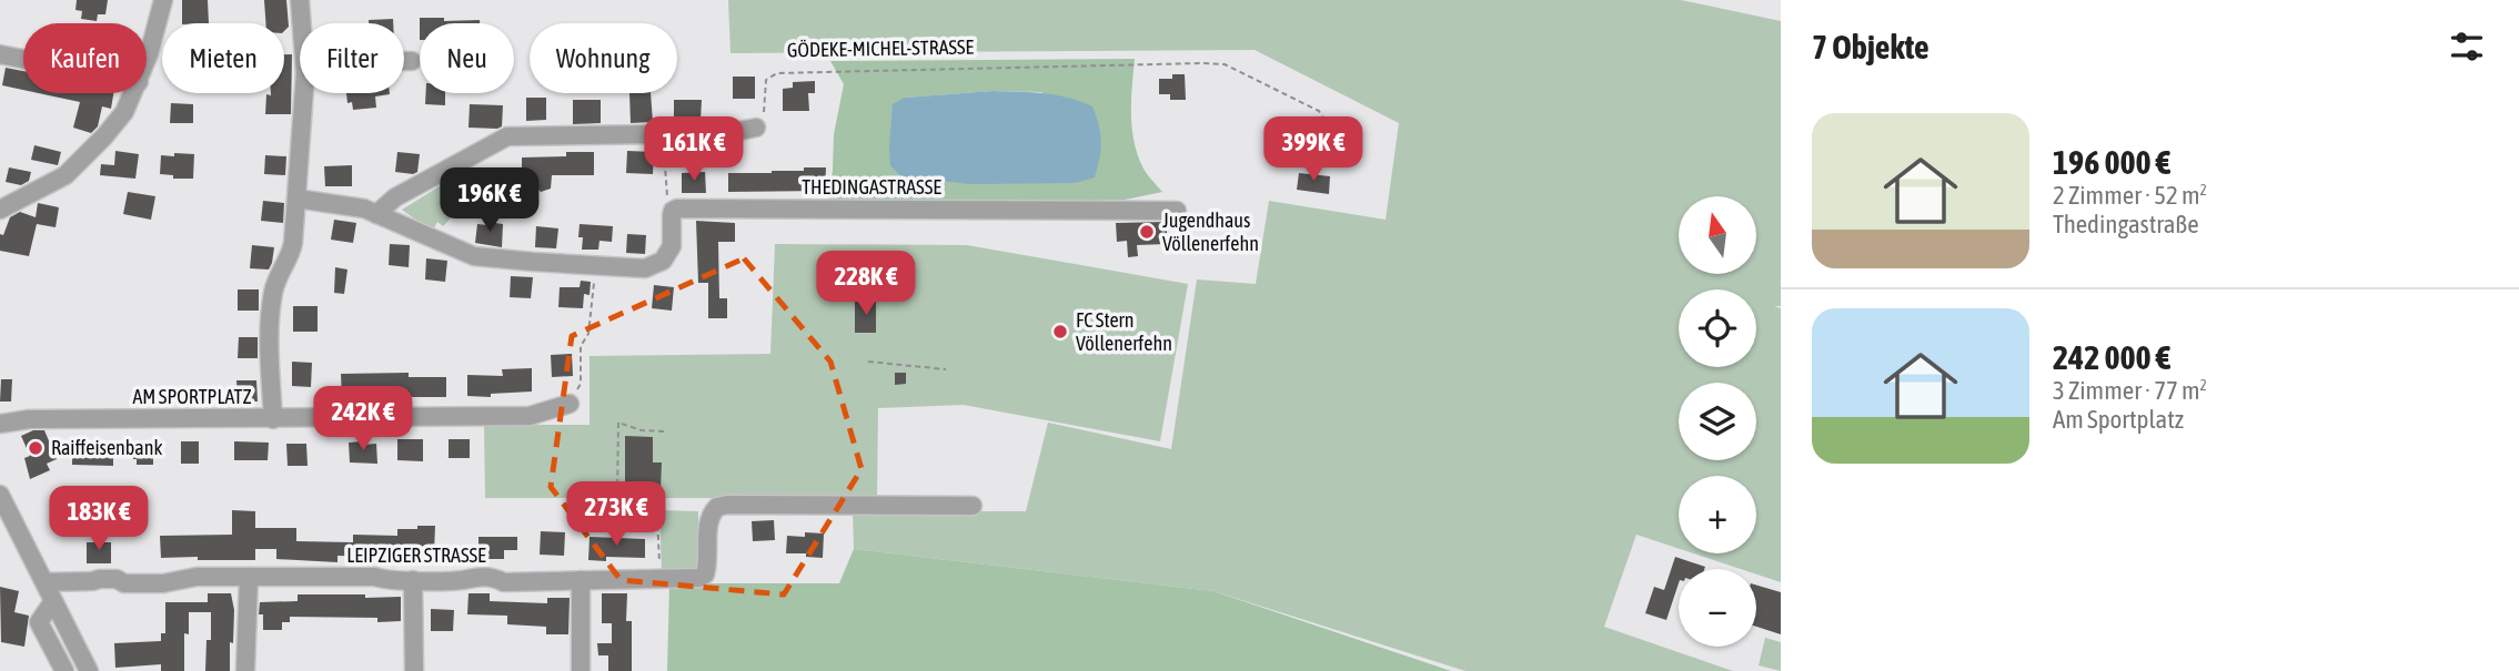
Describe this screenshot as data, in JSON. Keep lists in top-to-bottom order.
{
  "streets": {
    "street": ["THEDINGASTRASSE", "AM SPORTPLATZ", "LEIPZIGER STRASSE"],
    "path": ["GÖDEKE-MICHEL-STRASSE"]
  },
  "places": ["Jugendhaus Völlenerfehn", "FC Stern Völlenerfehn", "Raiffeisenbank"],
  "north": "top",
  "page": {
    "heading": "7 Objekte",
    "chip": [
      "Kaufen",
      "Mieten",
      "Filter",
      "Neu",
      "Wohnung"
    ],
    "list": [
      {
        "name": "196 000 €",
        "note": "2 Zimmer · 52 m² · Thedingastraße"
      },
      {
        "name": "242 000 €",
        "note": "3 Zimmer · 77 m² · Am Sportplatz"
      }
    ],
    "price": [
      "161K €",
      "399K €",
      "196K €",
      "228K €",
      "242K €",
      "273K €",
      "183K €"
    ],
    "map_buttons": ["+", "−"]
  }
}
